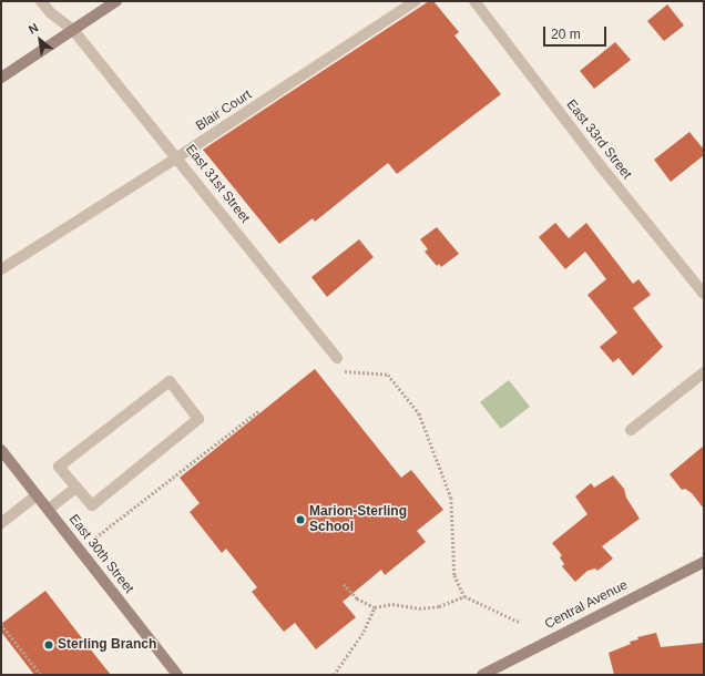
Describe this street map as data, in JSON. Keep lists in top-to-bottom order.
{
  "streets": {
    "street": [
      "Blair Court",
      "East 33rd Street",
      "East 31st Street",
      "East 30th Street",
      "Central Avenue"
    ]
  },
  "crossings": [
    ["Blair Court", "East 31st Street"]
  ],
  "places": ["Marion-Sterling School", "Sterling Branch"],
  "scale_bar": "20 m",
  "north": "top left"
}
